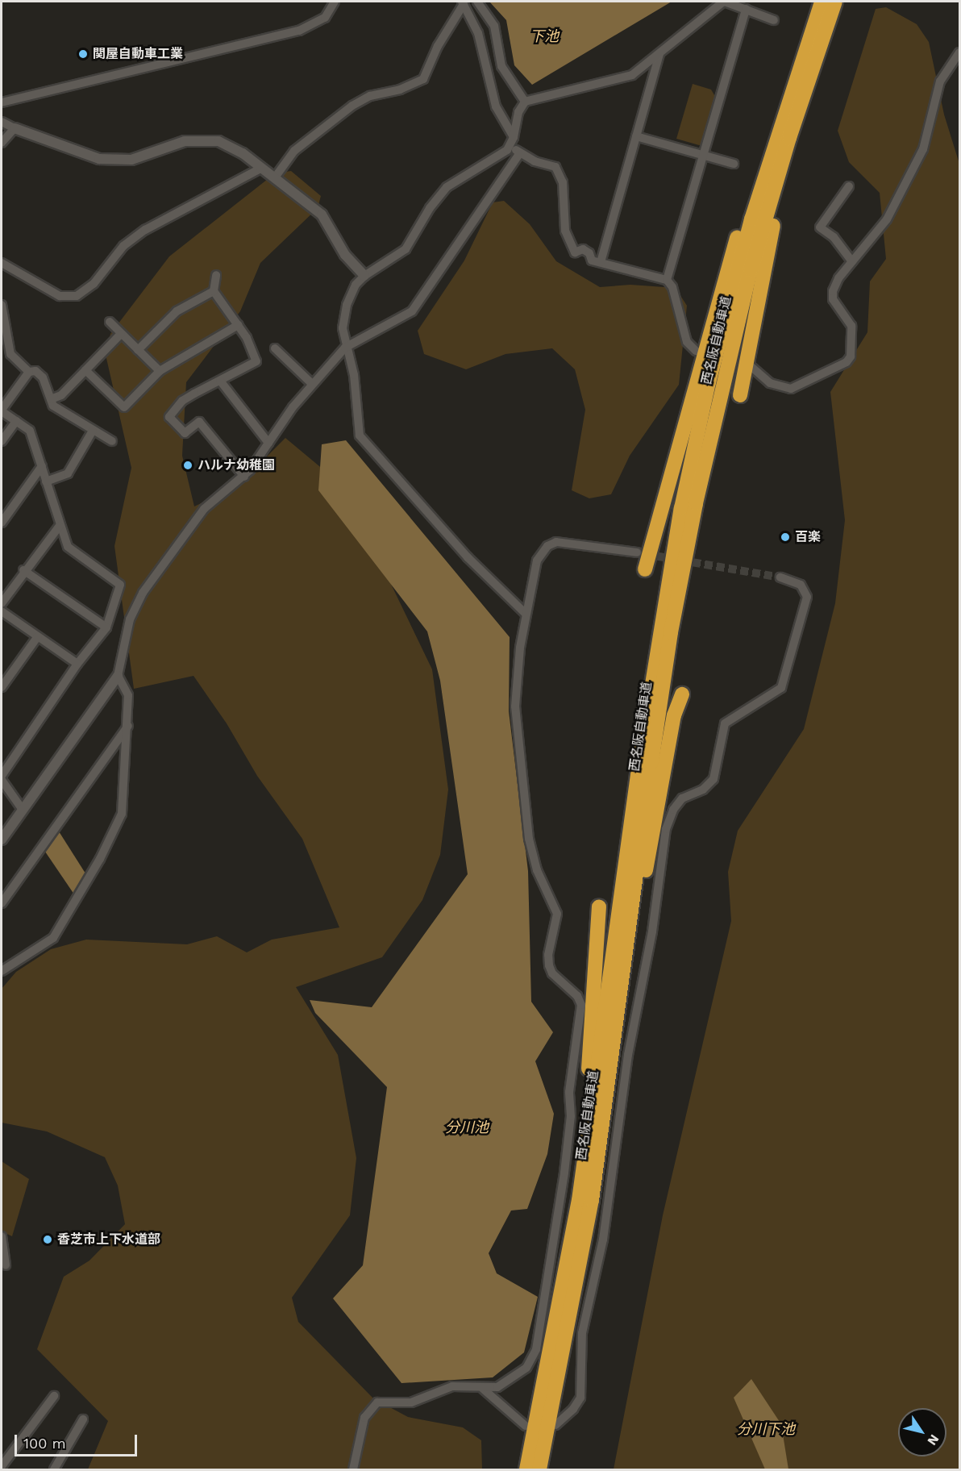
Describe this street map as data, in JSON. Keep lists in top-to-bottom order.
{
  "streets": {
    "highway": ["西名阪自動車道"]
  },
  "water": ["下池", "分川池", "分川下池"],
  "places": [
    "関屋自動車工業",
    "ハルナ幼稚園",
    "百楽",
    "香芝市上下水道部"
  ],
  "scale_bar": "100 m",
  "north": "bottom right"
}
